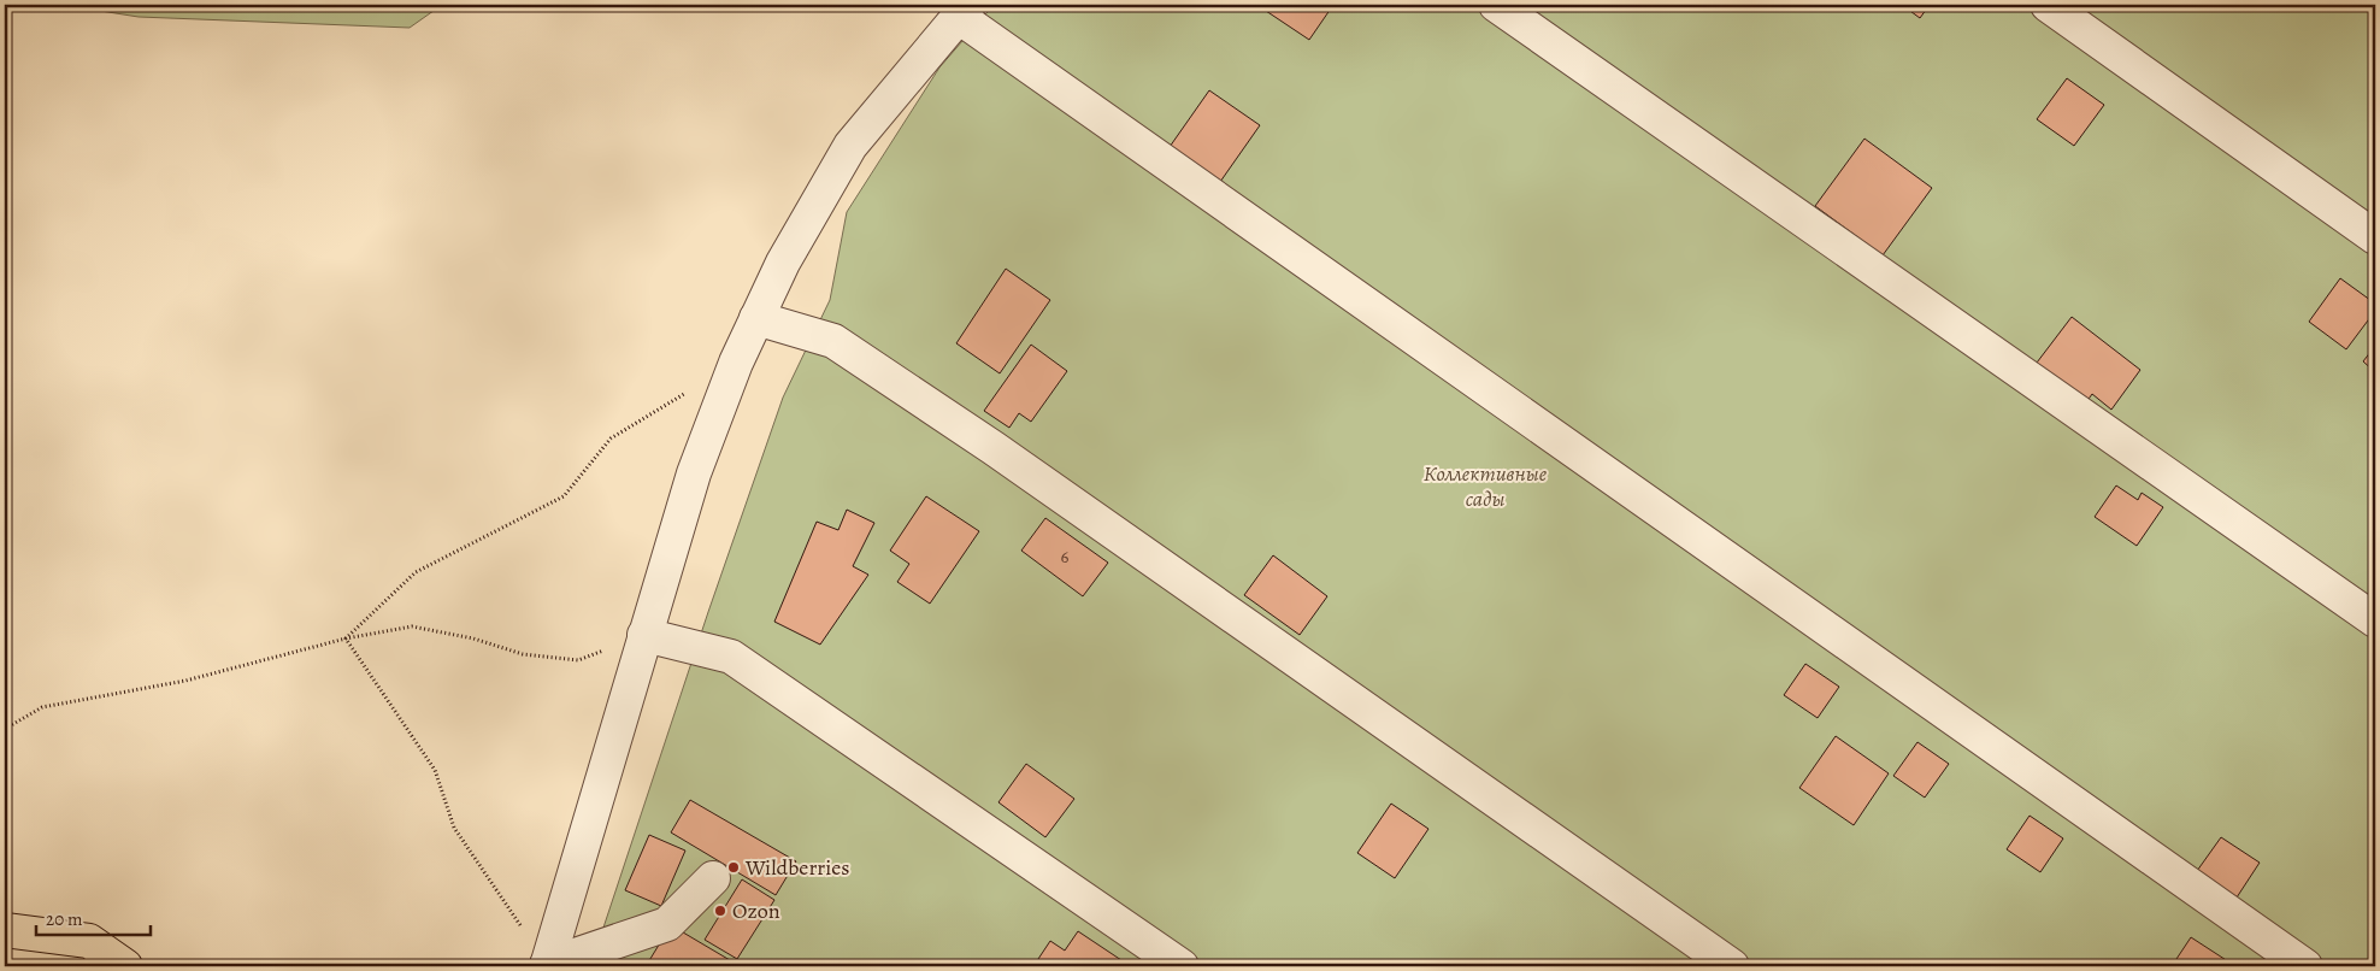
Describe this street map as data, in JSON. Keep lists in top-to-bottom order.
{
  "parks": ["Коллективные сады"],
  "places": ["Wildberries", "Ozon"],
  "house_numbers": ["6"],
  "scale_bar": "20 m"
}
